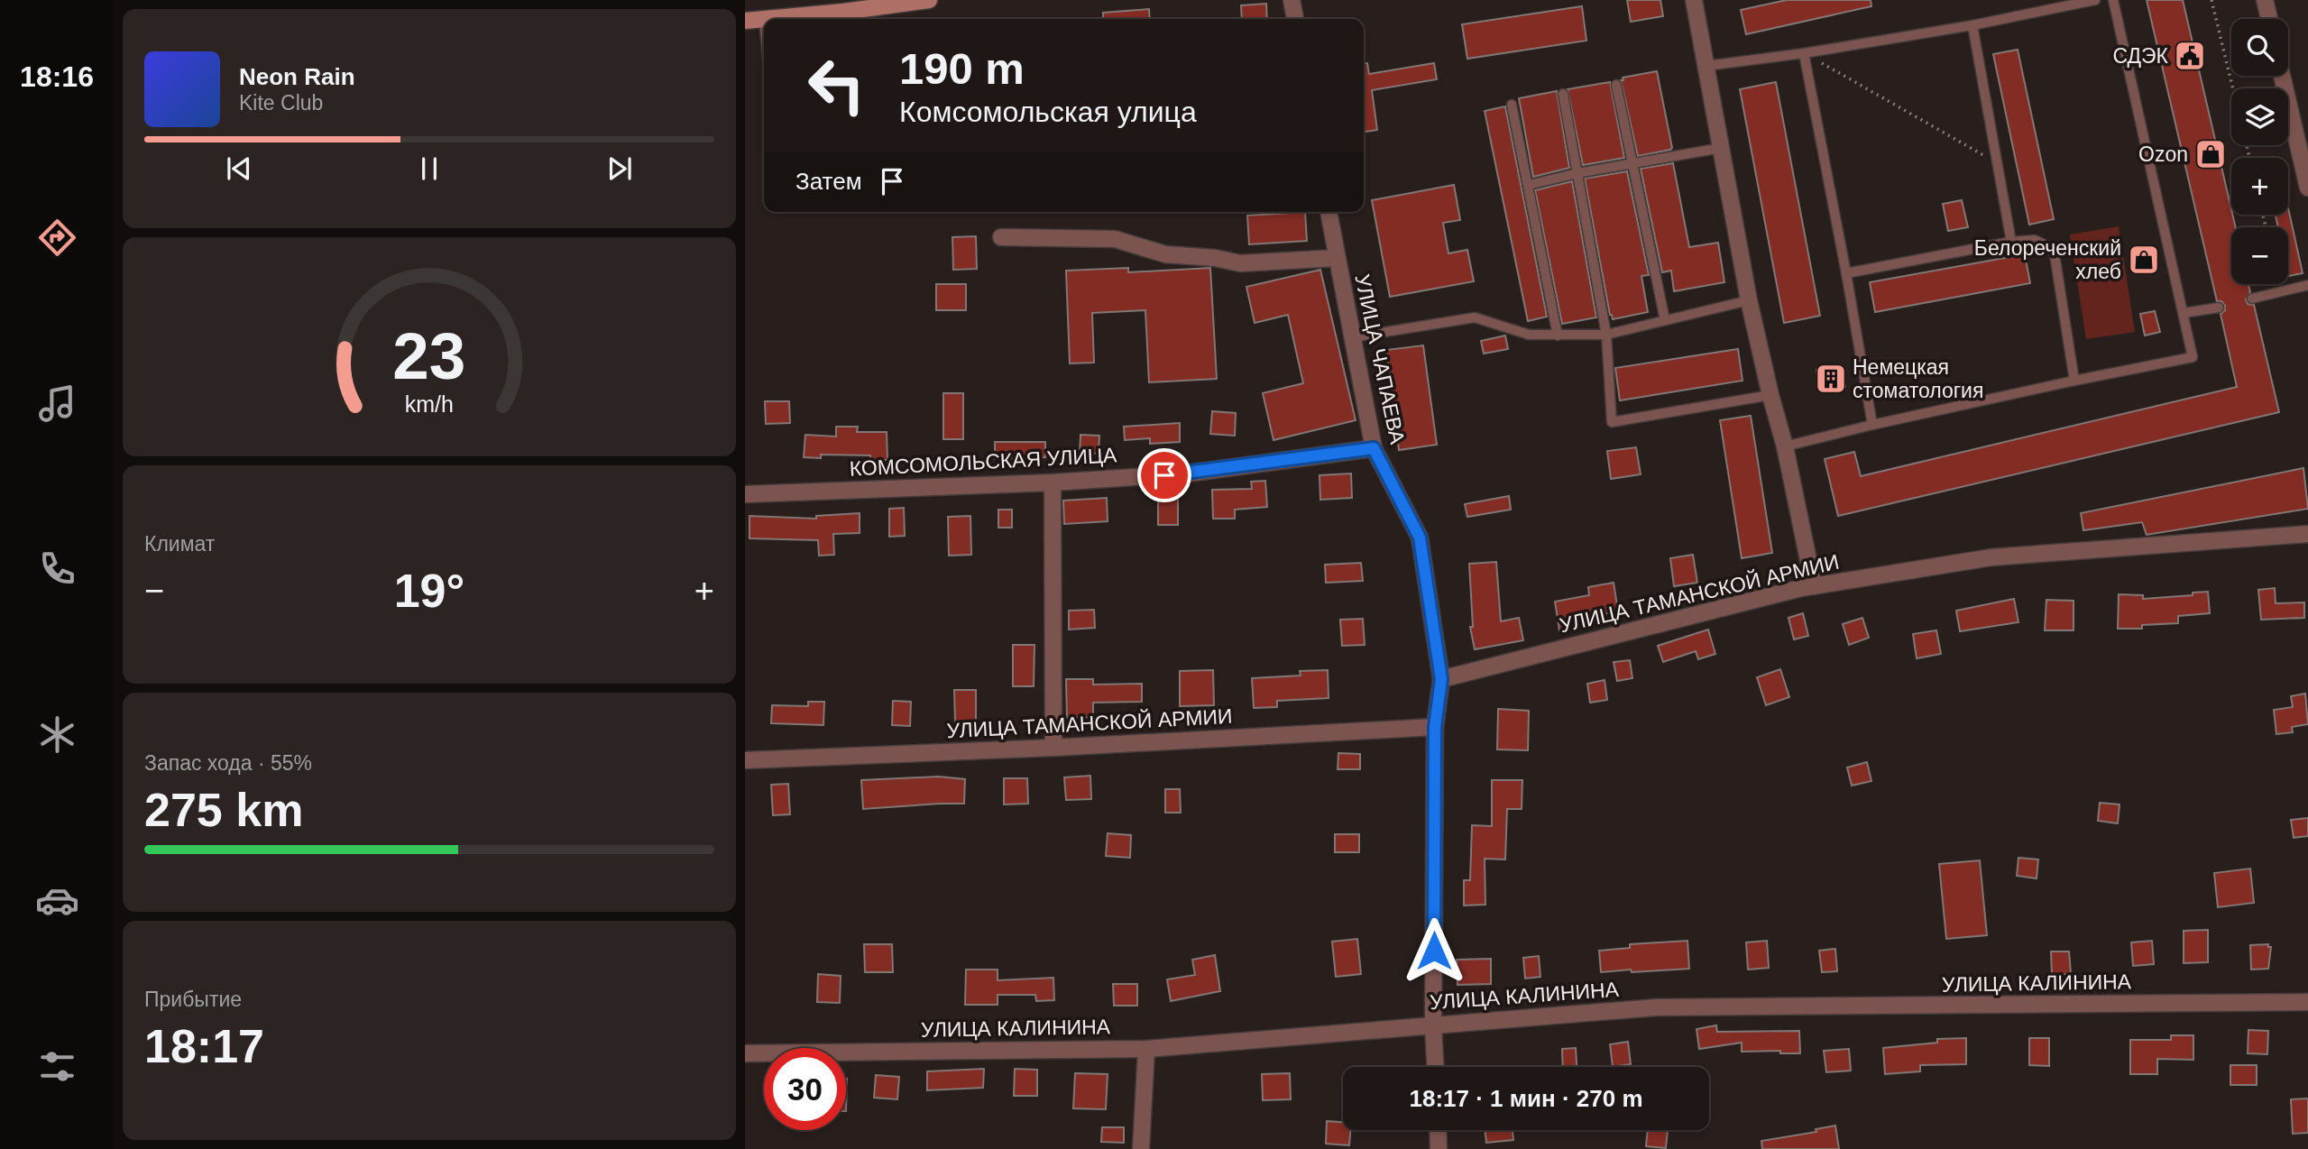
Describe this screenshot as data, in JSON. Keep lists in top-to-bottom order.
{
  "streets": {
    "street": [
      "УЛИЦА ЧАПАЕВА",
      "КОМСОМОЛЬСКАЯ УЛИЦА",
      "УЛИЦА ТАМАНСКОЙ АРМИИ",
      "УЛИЦА КАЛИНИНА"
    ]
  },
  "crossings": [
    ["УЛИЦА ЧАПАЕВА", "КОМСОМОЛЬСКАЯ УЛИЦА"],
    ["УЛИЦА ЧАПАЕВА", "УЛИЦА ТАМАНСКОЙ АРМИИ"],
    ["УЛИЦА ЧАПАЕВА", "УЛИЦА КАЛИНИНА"]
  ],
  "places": {
    "public building": ["СДЭК"],
    "shop": ["Ozon", "Белореченский хлеб"],
    "building": ["Немецкая стоматология"]
  },
  "page": {
    "tabs": "18:16",
    "map_buttons": ["+", "−"],
    "turn": ["190 m", "Комсомольская улица"],
    "song": ["Neon Rain", "Kite Club"],
    "then": "Затем",
    "tile": [
      "Климат",
      ["Запас хода · 55%", "275 km"],
      ["Прибытие", "18:17"]
    ],
    "heat": ["−", "19°", "+"],
    "limit": "30",
    "trip": "18:17 · 1 мин · 270 m",
    "gauge": ["23", "km/h"]
  }
}
